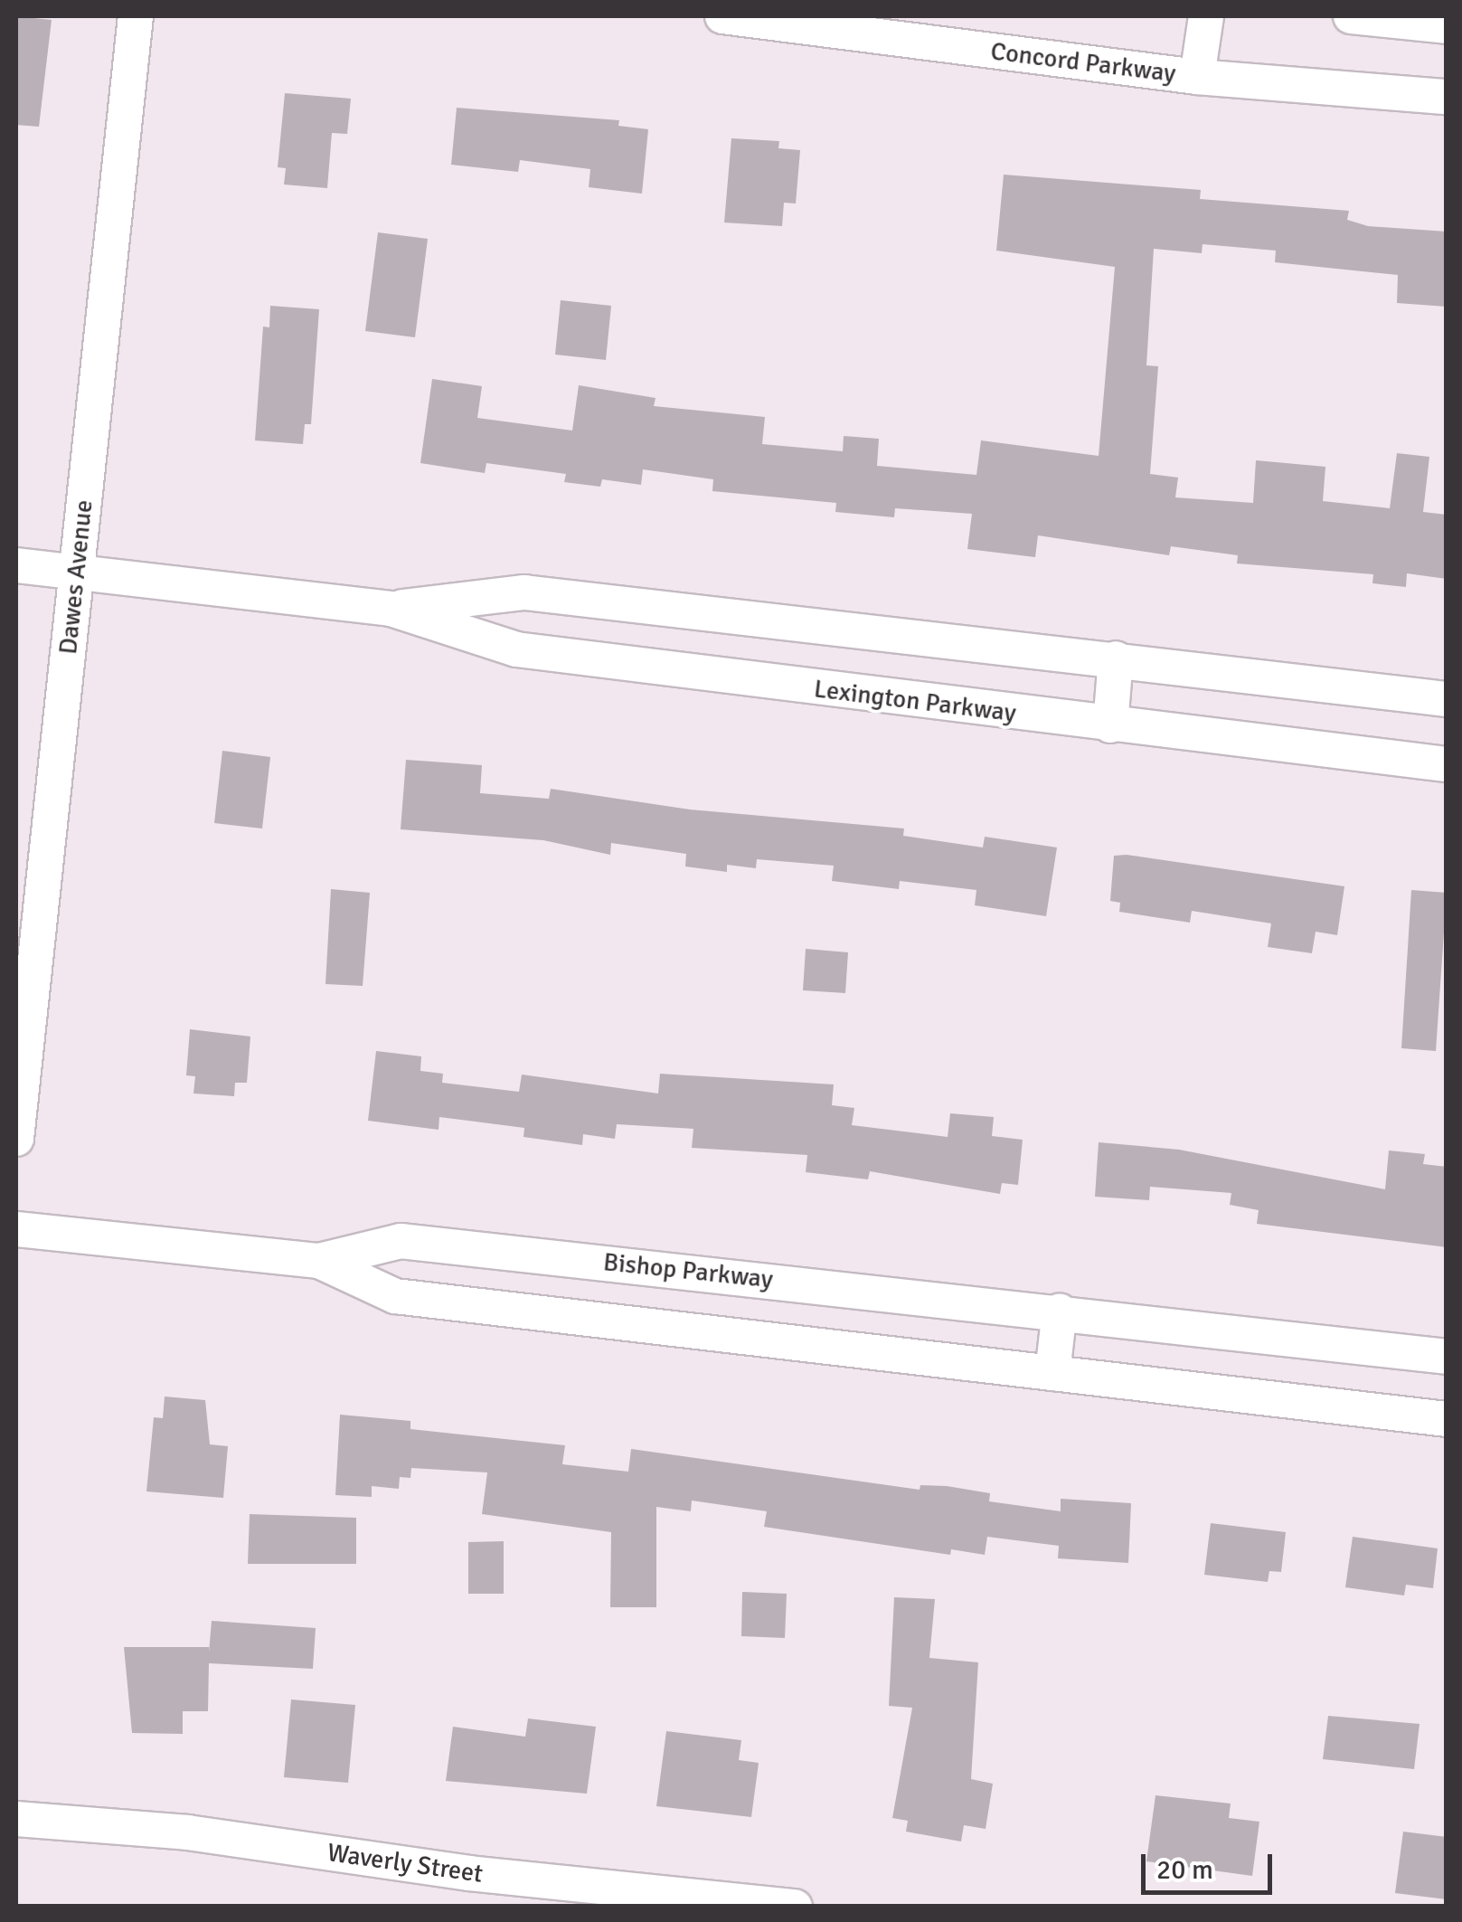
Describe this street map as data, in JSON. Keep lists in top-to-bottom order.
{
  "streets": {
    "street": [
      "Concord Parkway",
      "Dawes Avenue",
      "Lexington Parkway",
      "Bishop Parkway",
      "Waverly Street"
    ]
  },
  "crossings": [
    ["Dawes Avenue", "Lexington Parkway"]
  ],
  "scale_bar": "20 m"
}
